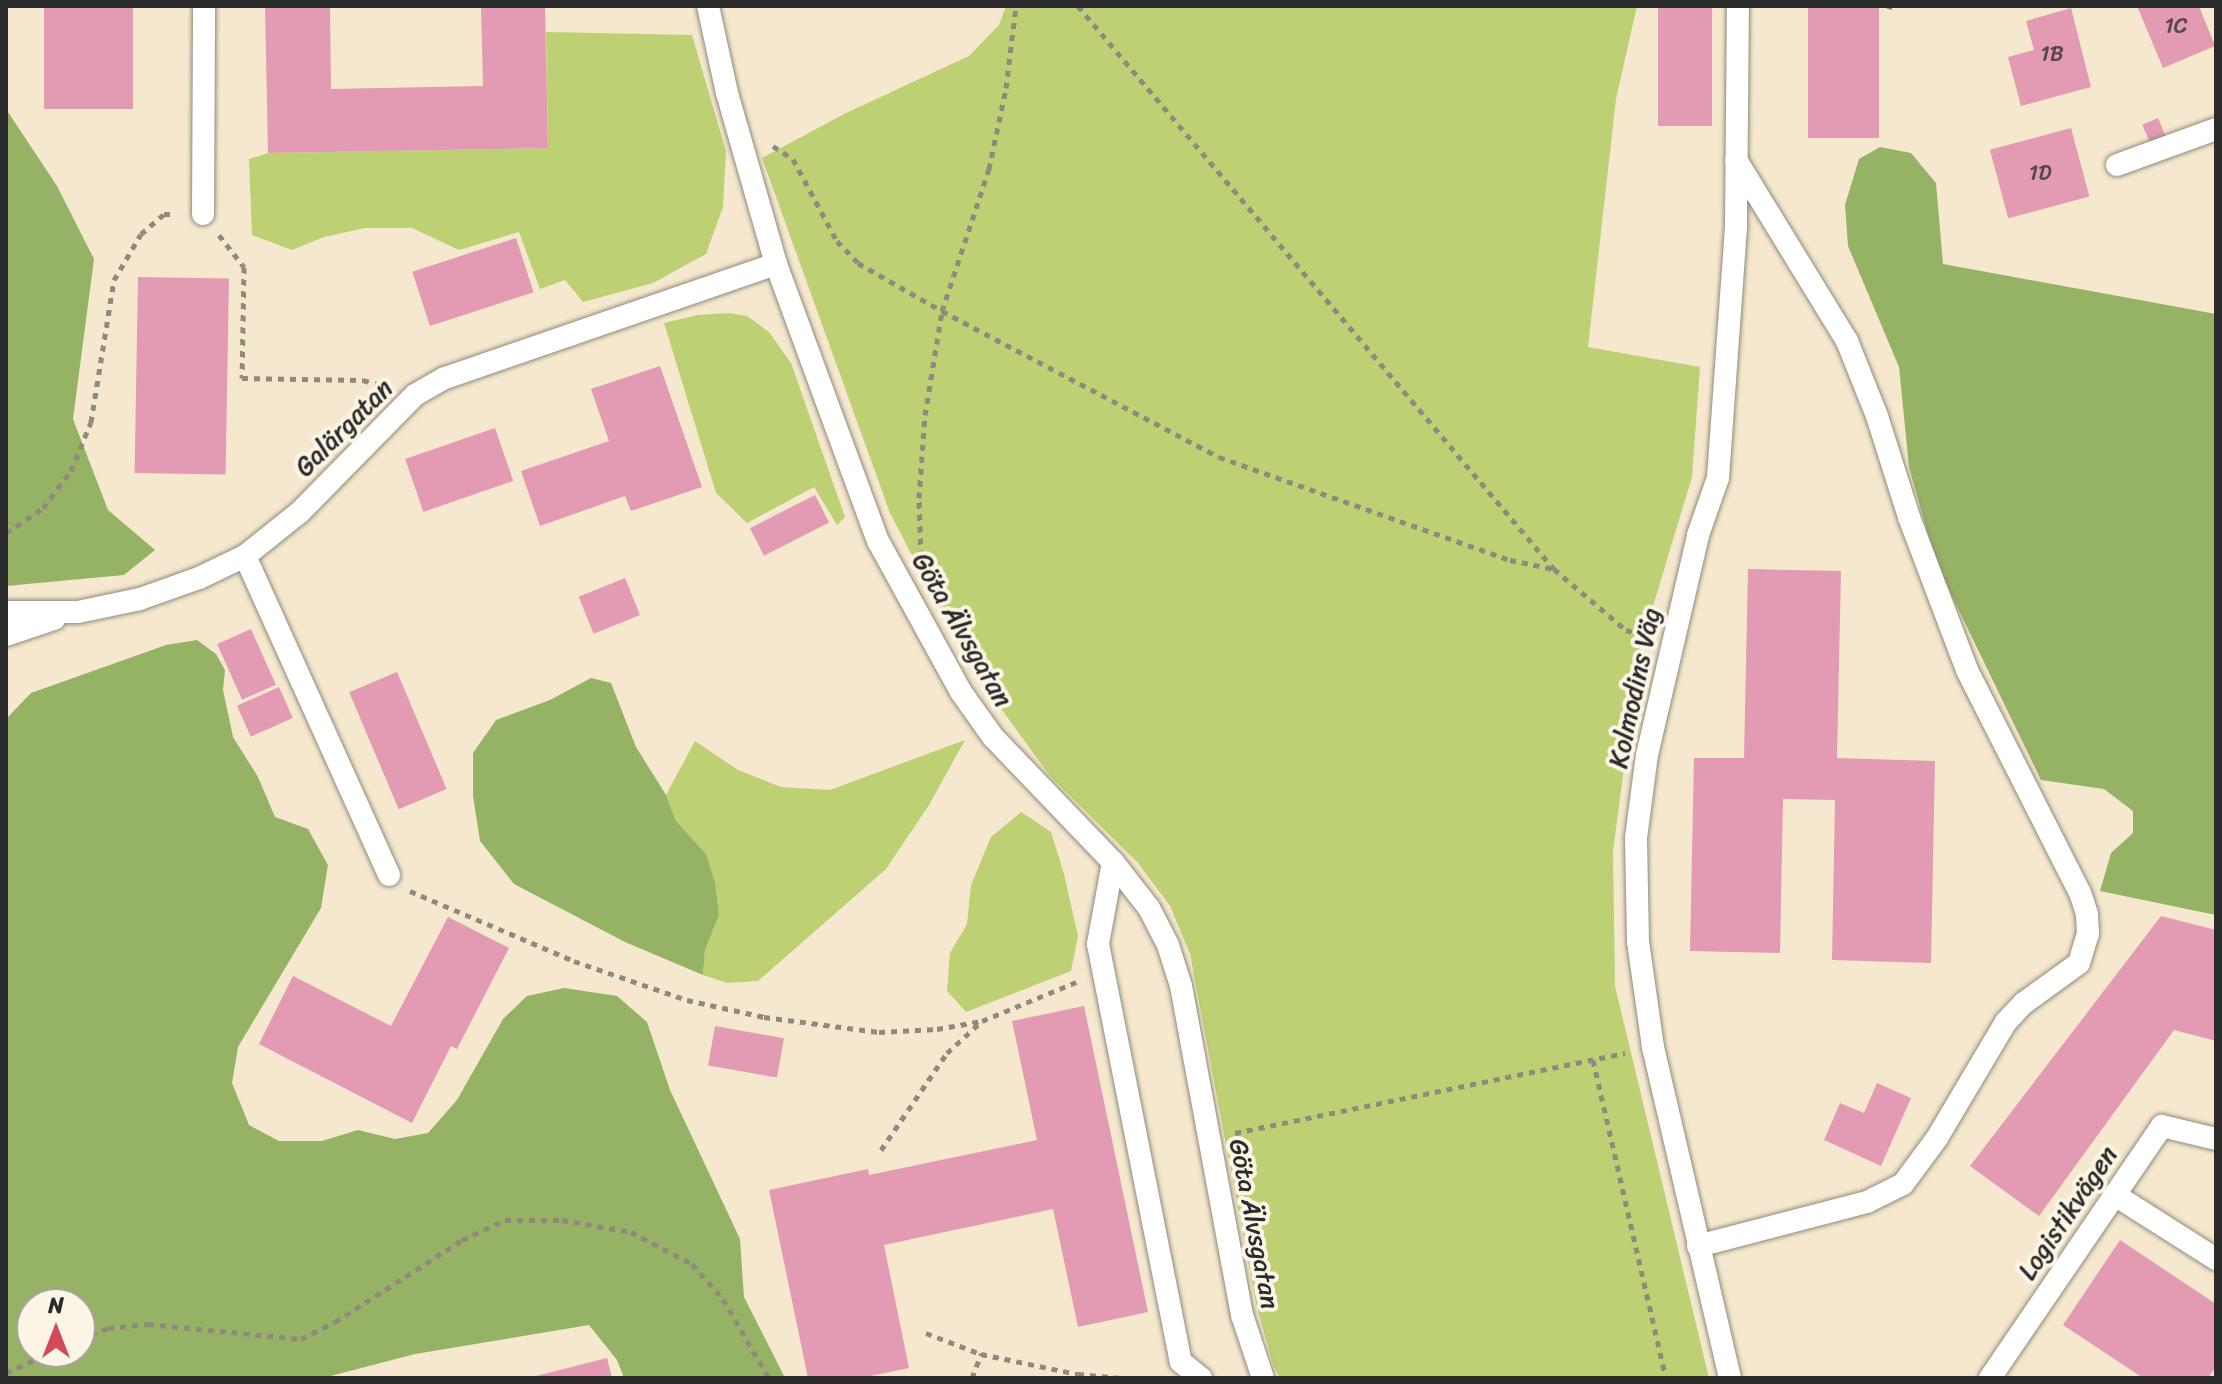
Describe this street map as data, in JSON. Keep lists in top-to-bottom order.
{
  "streets": {
    "lane": [
      "Galärgatan",
      "Göta Älvsgatan",
      "Kolmodins Väg",
      "Logistikvägen"
    ]
  },
  "crossings": [
    ["Galärgatan", "Göta Älvsgatan"]
  ],
  "house_numbers": ["1C", "1B", "1D"],
  "north": "top"
}
